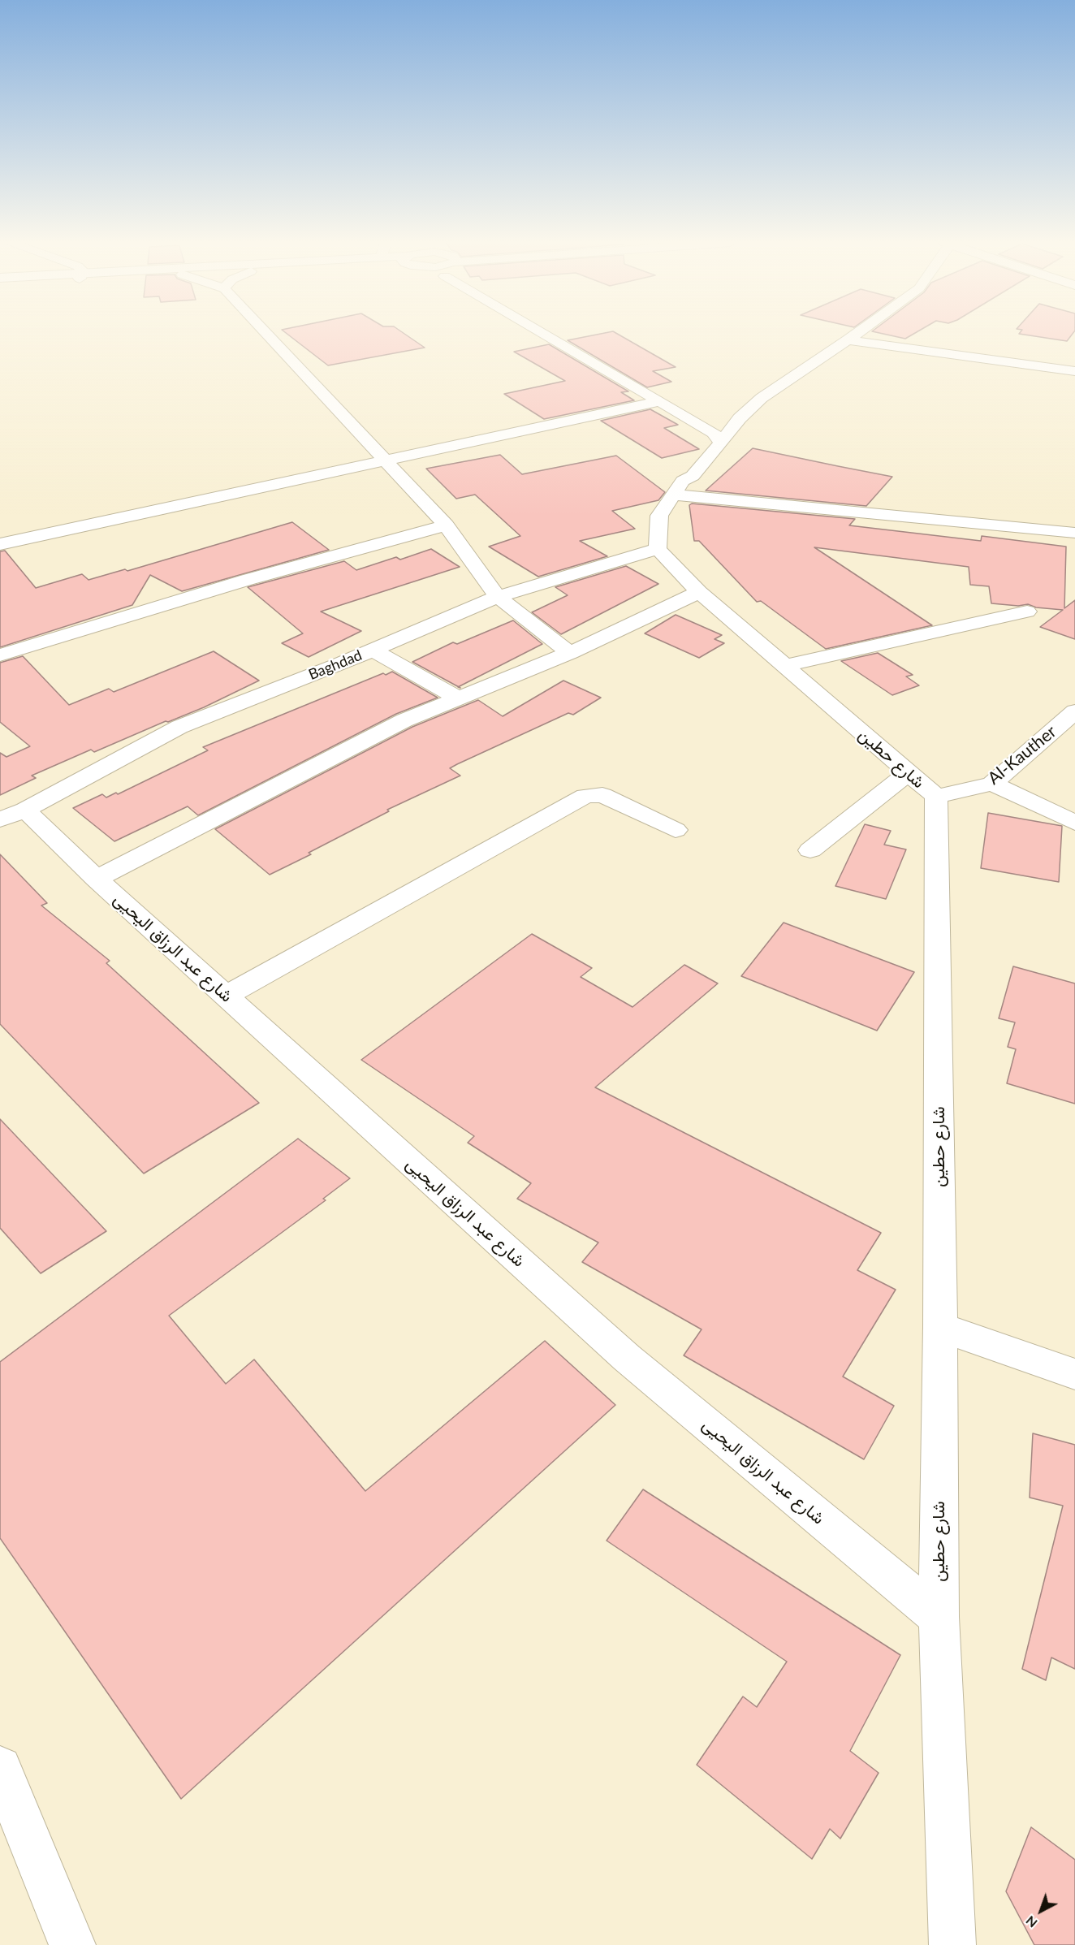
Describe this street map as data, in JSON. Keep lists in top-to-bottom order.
{
  "streets": {
    "street": [
      "Baghdad",
      "Al-Kauther",
      "شارع حطين",
      "شارع عبد الرزاق اليحيى"
    ]
  },
  "crossings": [
    ["Baghdad", "شارع حطين"],
    ["Baghdad", "شارع عبد الرزاق اليحيى"],
    ["Al-Kauther", "شارع حطين"],
    ["شارع حطين", "شارع عبد الرزاق اليحيى"]
  ],
  "north": "bottom left"
}
